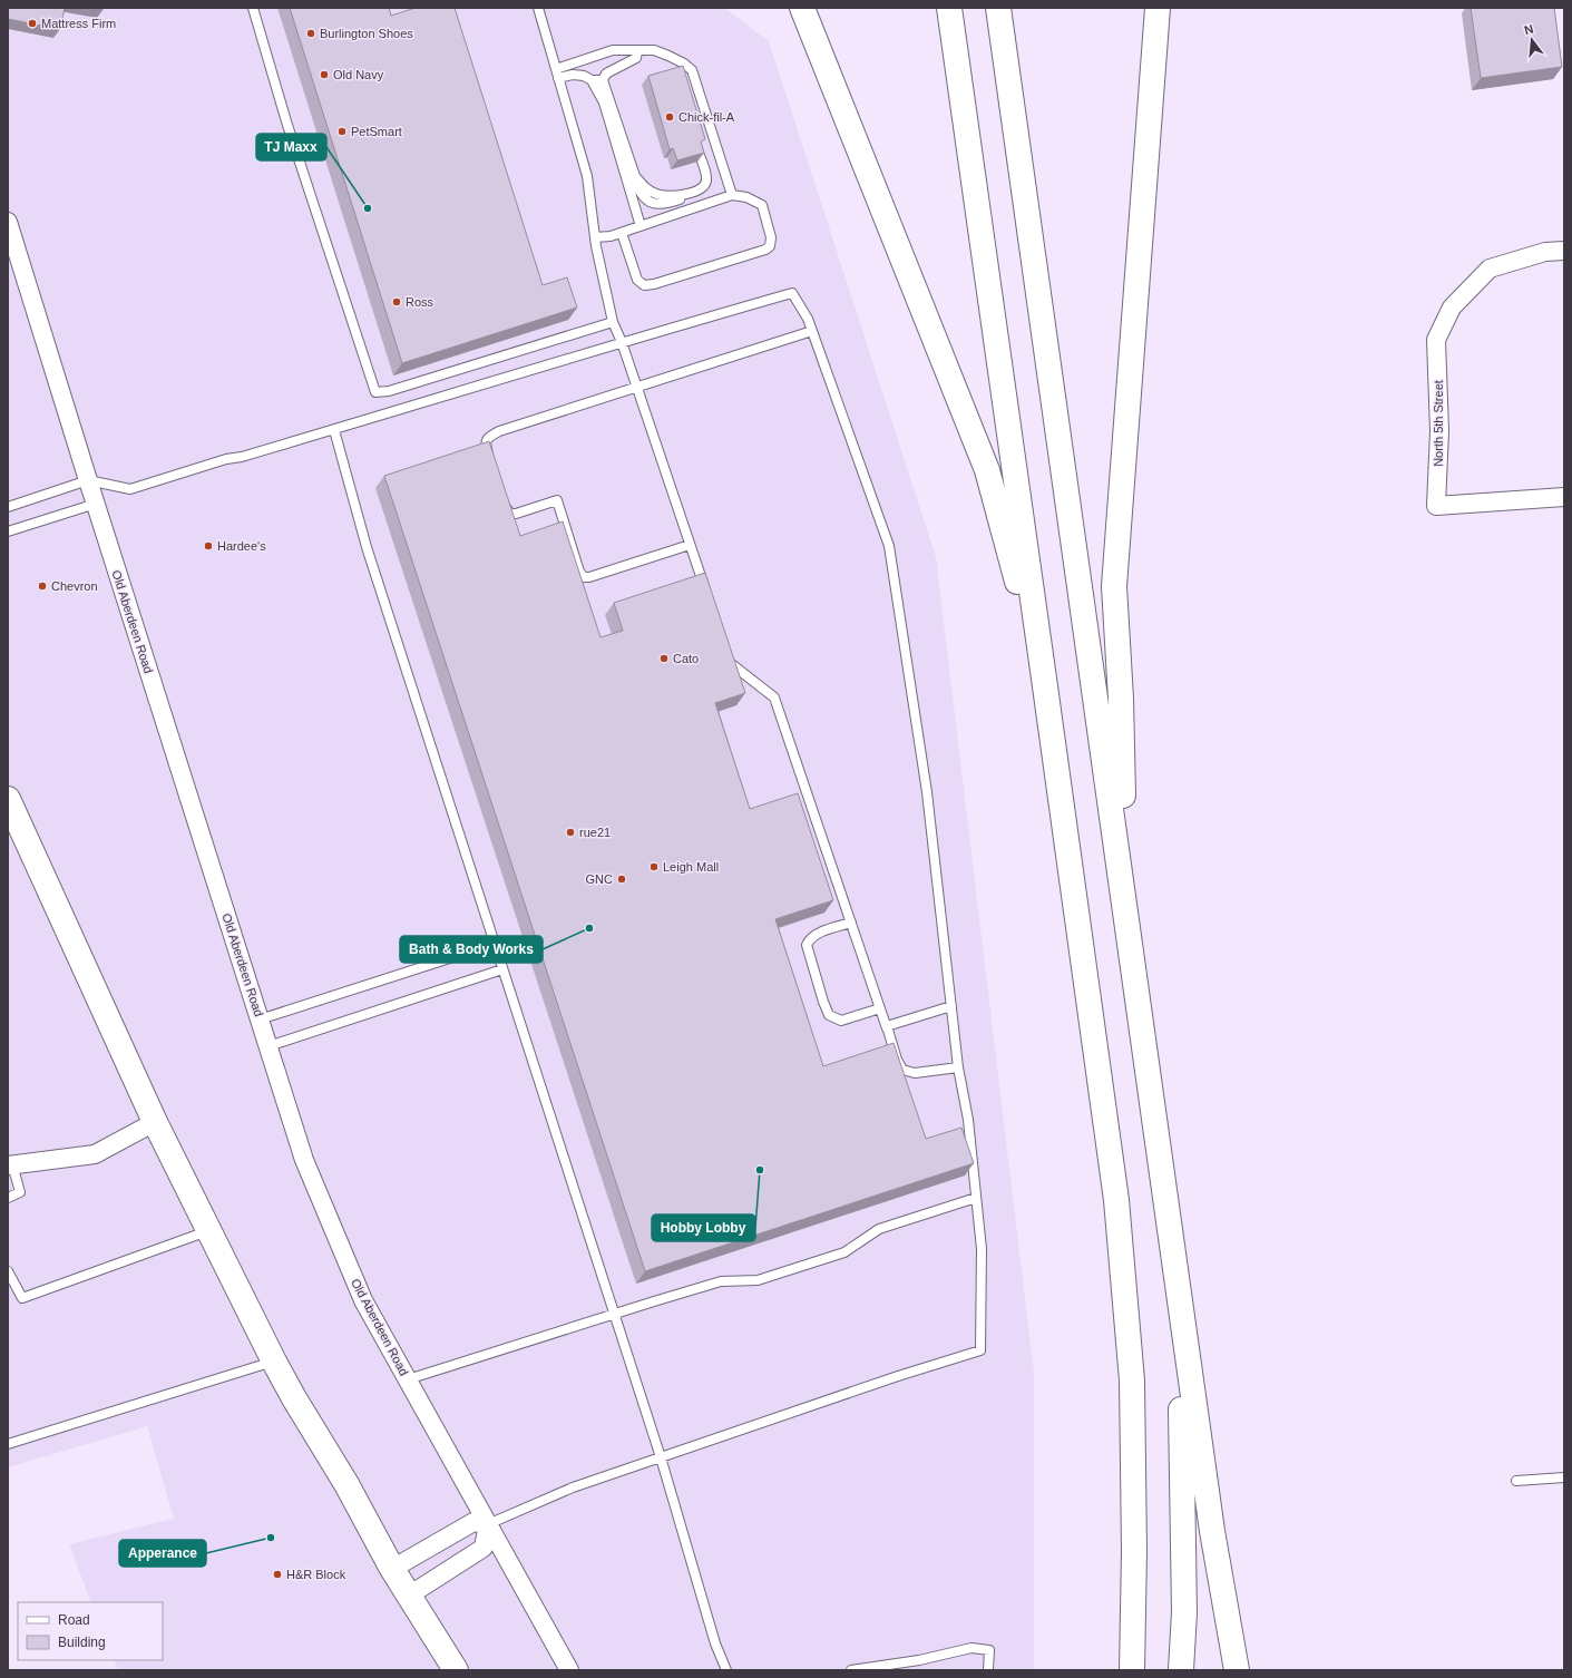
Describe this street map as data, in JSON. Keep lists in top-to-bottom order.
{
  "streets": {
    "street": ["North 5th Street", "Old Aberdeen Road"]
  },
  "places": [
    "Mattress Firm",
    "Burlington Shoes",
    "Old Navy",
    "Chick-fil-A",
    "PetSmart",
    "TJ Maxx",
    "Ross",
    "Hardee's",
    "Chevron",
    "Cato",
    "rue21",
    "Leigh Mall",
    "GNC",
    "Bath & Body Works",
    "Hobby Lobby",
    "Apperance",
    "H&R Block"
  ],
  "legend": ["Road", "Building"],
  "north": "top"
}
